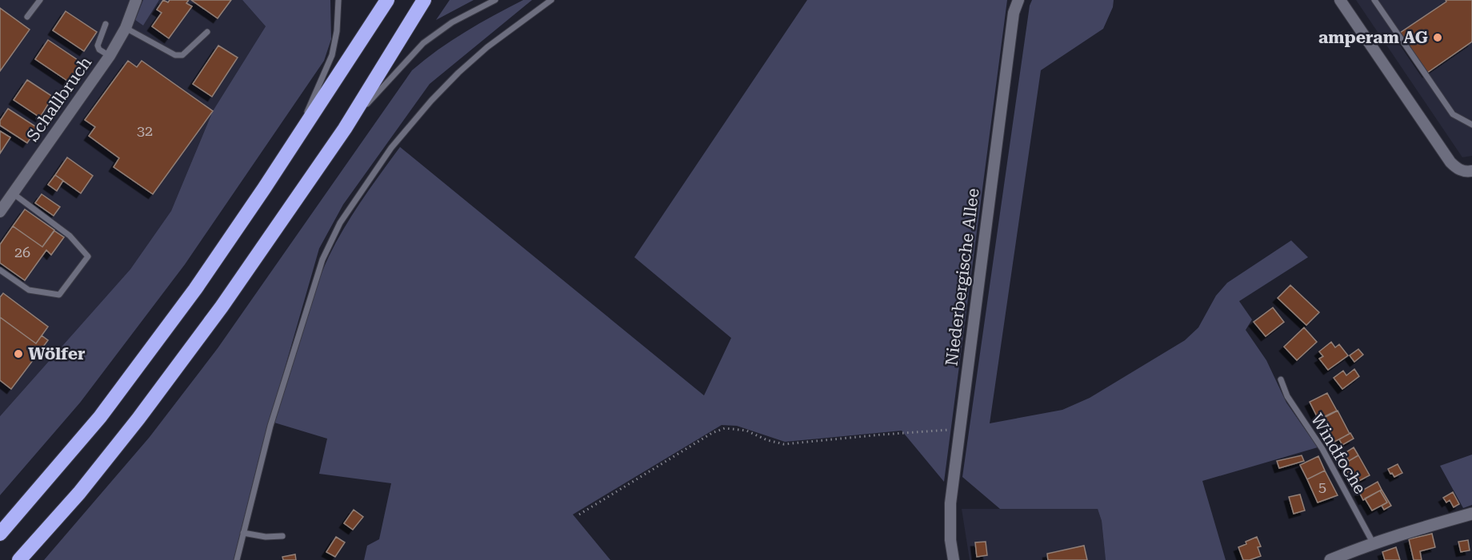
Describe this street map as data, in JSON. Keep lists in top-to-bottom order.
{
  "streets": {
    "street": ["Schallbruch", "Niederbergische Allee"],
    "lane": ["Windfoche"]
  },
  "places": ["amperam AG", "Wölfer"],
  "house_numbers": ["32", "26", "5"]
}
